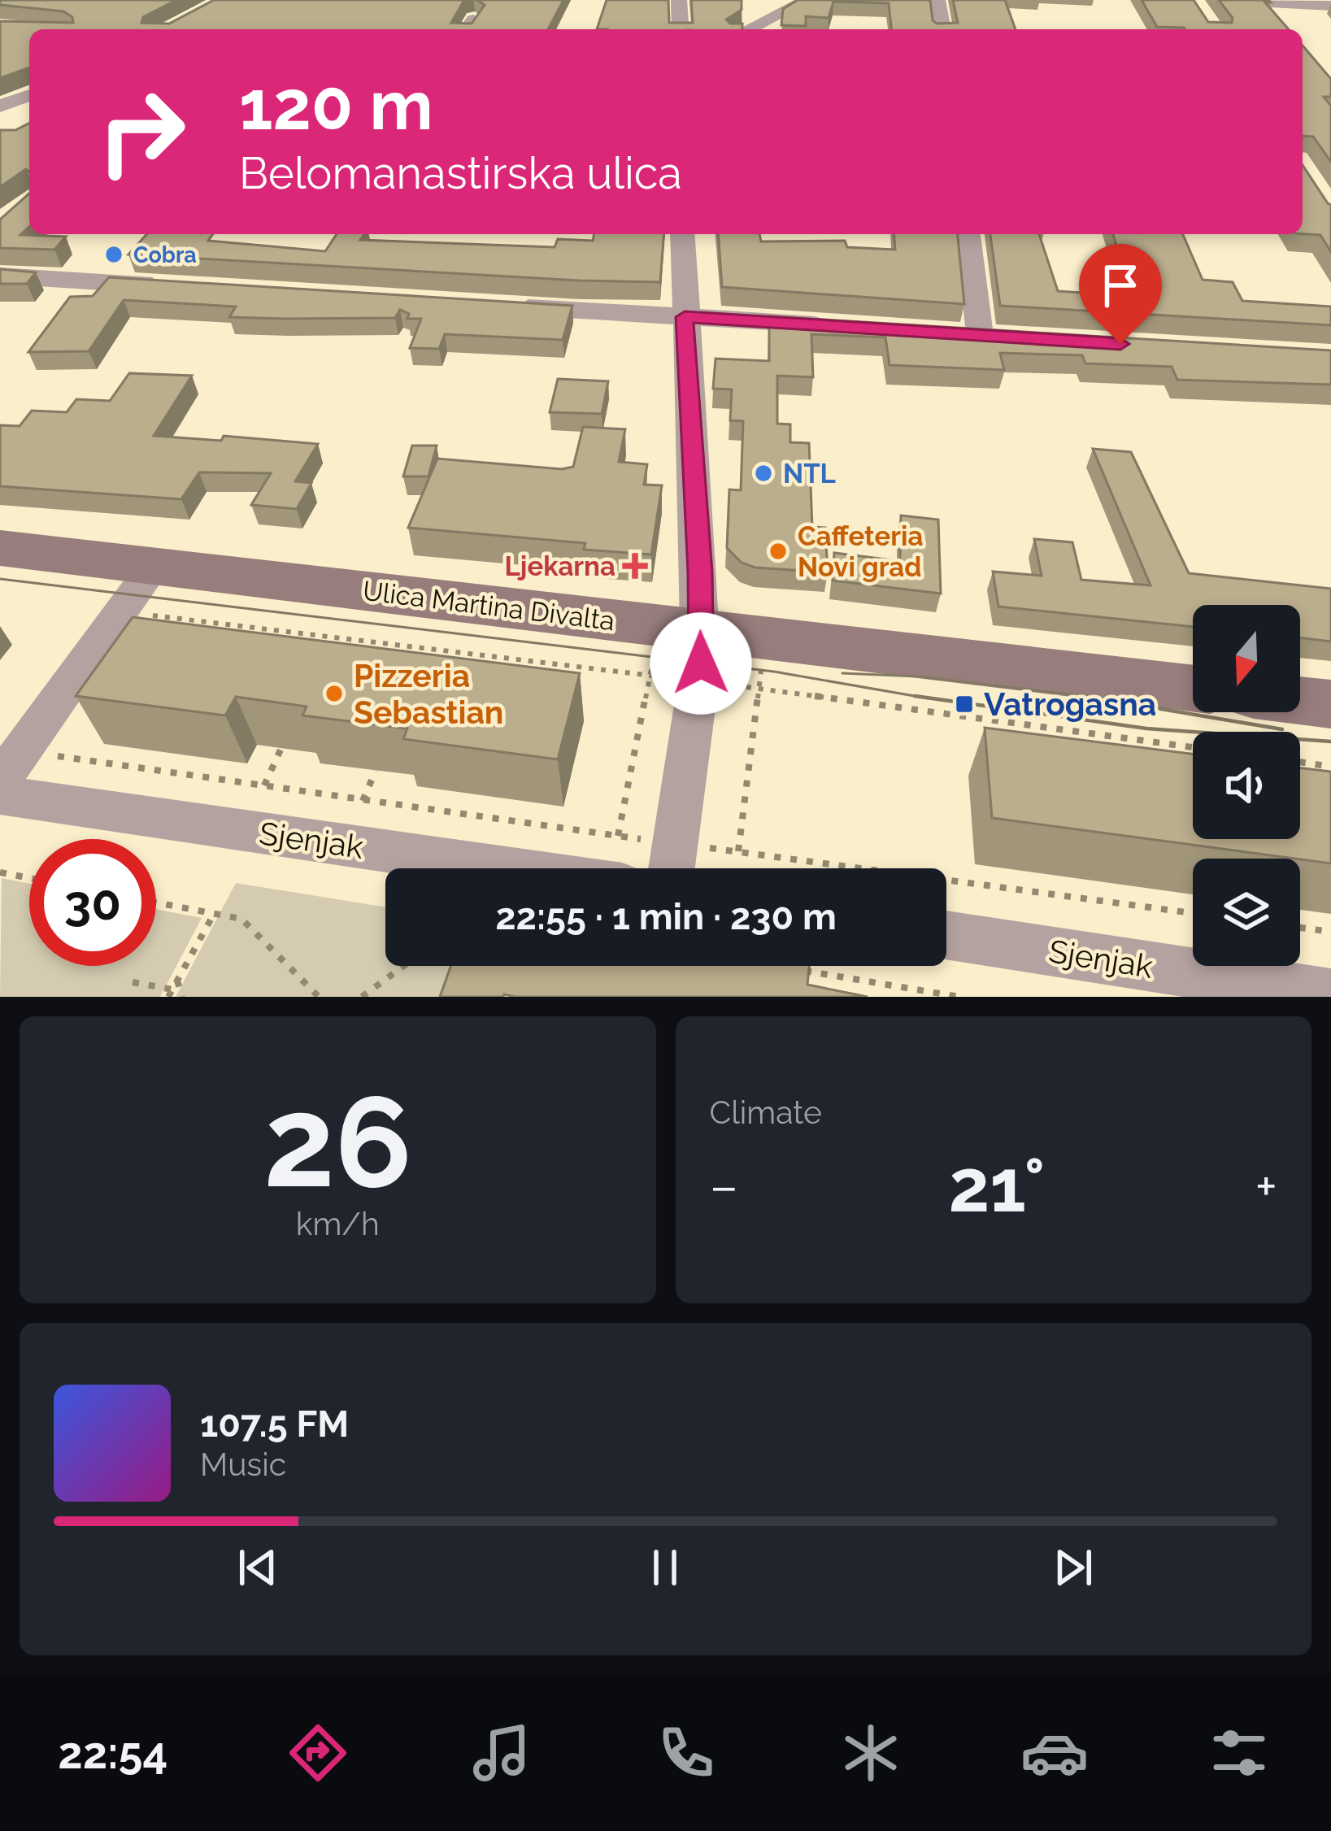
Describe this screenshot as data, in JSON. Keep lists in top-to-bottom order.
{
  "streets": {
    "street": ["Ulica Martina Divalta", "Sjenjak"]
  },
  "places": {
    "other": [
      "Cobra",
      "NTL",
      "Caffeteria Novi grad",
      "Pizzeria Sebastian"
    ],
    "health": ["Ljekarna"],
    "transit": ["Vatrogasna"]
  },
  "north": "bottom",
  "page": {
    "turn": ["120 m", "Belomanastirska ulica"],
    "limit": "30",
    "trip": "22:55 · 1 min · 230 m",
    "tile": [
      ["26", "km/h"],
      "Climate"
    ],
    "heat": ["−", "21°", "+"],
    "song": ["107.5 FM", "Music"],
    "tabs": "22:54"
  }
}
